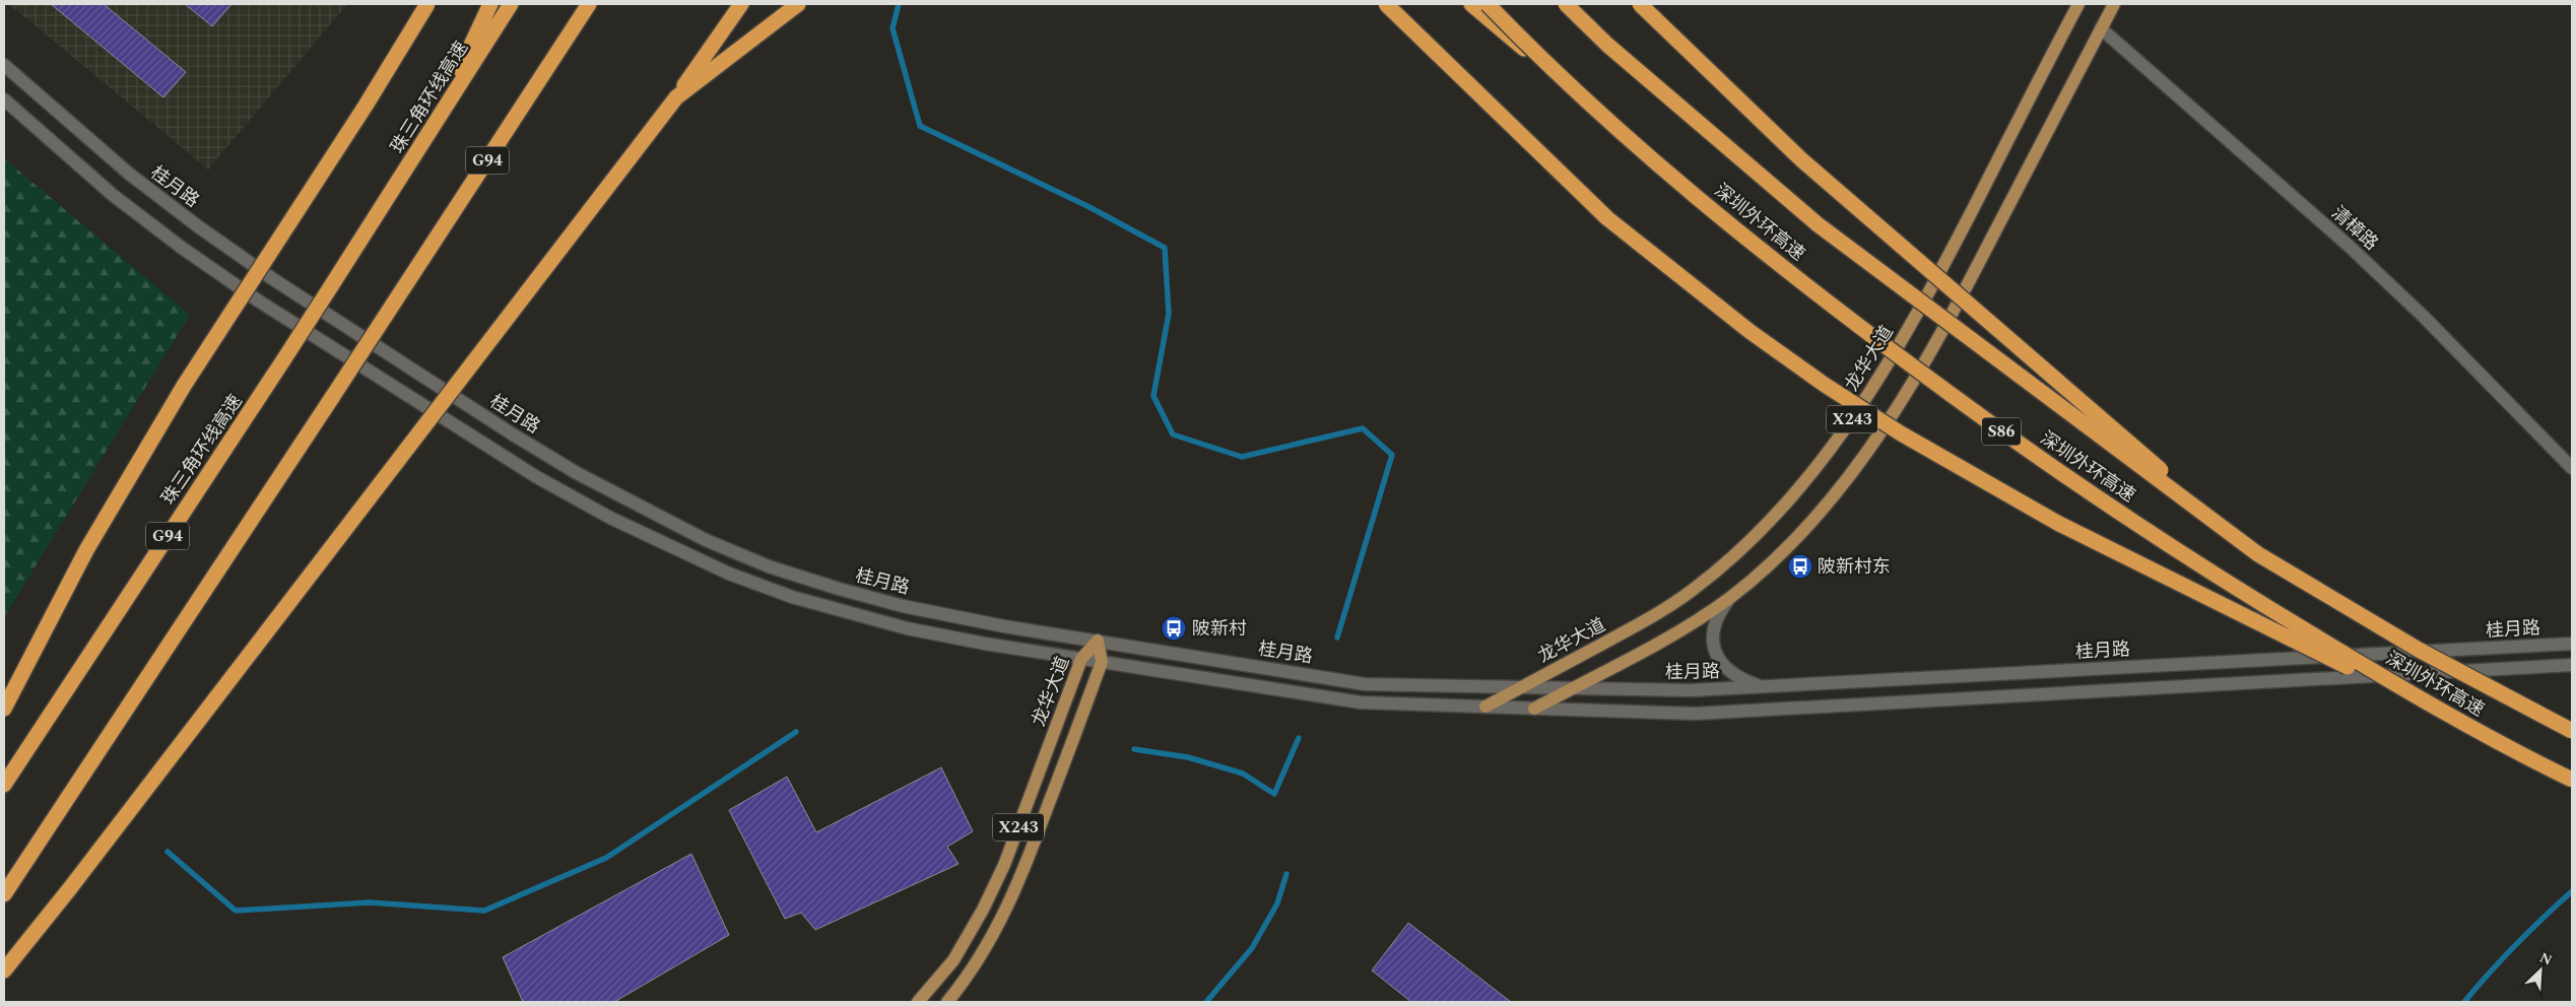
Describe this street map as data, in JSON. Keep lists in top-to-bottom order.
{
  "streets": {
    "highway": [
      "珠三角环线高速",
      "G94",
      "深圳外环高速",
      "S86"
    ],
    "main road": [
      "桂月路",
      "清樟路",
      "龙华大道",
      "X243"
    ]
  },
  "crossings": [
    ["桂月路", "龙华大道"],
    ["桂月路", "X243"],
    ["清樟路", "X243"]
  ],
  "places": {
    "bus stop": ["陂新村东", "陂新村"]
  },
  "north": "top right"
}
